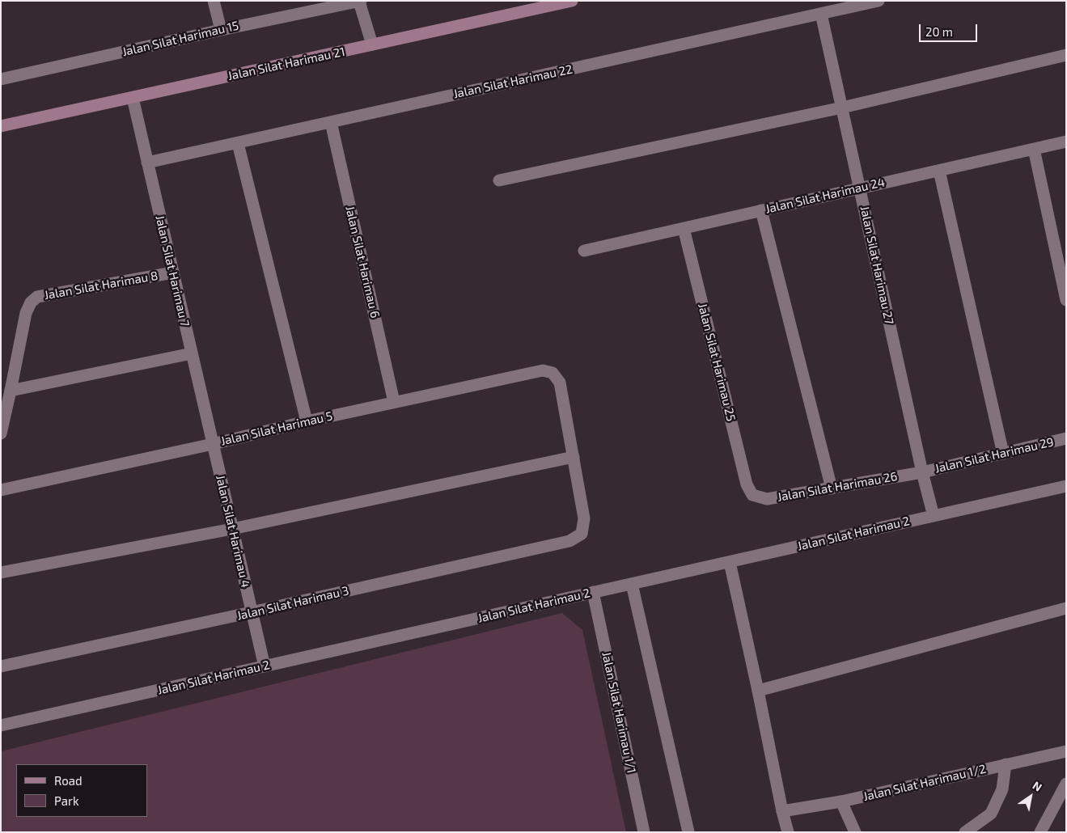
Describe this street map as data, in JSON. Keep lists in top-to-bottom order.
{
  "streets": {
    "street": [
      "Jalan Silat Harimau 15",
      "Jalan Silat Harimau 21",
      "Jalan Silat Harimau 22",
      "Jalan Silat Harimau 24",
      "Jalan Silat Harimau 6",
      "Jalan Silat Harimau 27",
      "Jalan Silat Harimau 7",
      "Jalan Silat Harimau 8",
      "Jalan Silat Harimau 25",
      "Jalan Silat Harimau 5",
      "Jalan Silat Harimau 29",
      "Jalan Silat Harimau 26",
      "Jalan Silat Harimau 4",
      "Jalan Silat Harimau 2",
      "Jalan Silat Harimau 3",
      "Jalan Silat Harimau 1/1",
      "Jalan Silat Harimau 1/2"
    ]
  },
  "crossings": [
    ["Jalan Silat Harimau 21", "Jalan Silat Harimau 7"],
    ["Jalan Silat Harimau 22", "Jalan Silat Harimau 6"],
    ["Jalan Silat Harimau 22", "Jalan Silat Harimau 27"],
    ["Jalan Silat Harimau 22", "Jalan Silat Harimau 7"],
    ["Jalan Silat Harimau 24", "Jalan Silat Harimau 27"],
    ["Jalan Silat Harimau 24", "Jalan Silat Harimau 25"],
    ["Jalan Silat Harimau 6", "Jalan Silat Harimau 5"],
    ["Jalan Silat Harimau 27", "Jalan Silat Harimau 29"],
    ["Jalan Silat Harimau 27", "Jalan Silat Harimau 26"],
    ["Jalan Silat Harimau 27", "Jalan Silat Harimau 2"],
    ["Jalan Silat Harimau 7", "Jalan Silat Harimau 8"],
    ["Jalan Silat Harimau 7", "Jalan Silat Harimau 5"],
    ["Jalan Silat Harimau 7", "Jalan Silat Harimau 4"],
    ["Jalan Silat Harimau 25", "Jalan Silat Harimau 26"],
    ["Jalan Silat Harimau 5", "Jalan Silat Harimau 4"],
    ["Jalan Silat Harimau 5", "Jalan Silat Harimau 3"],
    ["Jalan Silat Harimau 29", "Jalan Silat Harimau 26"],
    ["Jalan Silat Harimau 4", "Jalan Silat Harimau 2"],
    ["Jalan Silat Harimau 4", "Jalan Silat Harimau 3"],
    ["Jalan Silat Harimau 2", "Jalan Silat Harimau 1/1"]
  ],
  "legend": ["Road", "Park"],
  "scale_bar": "20 m",
  "north": "top right"
}
